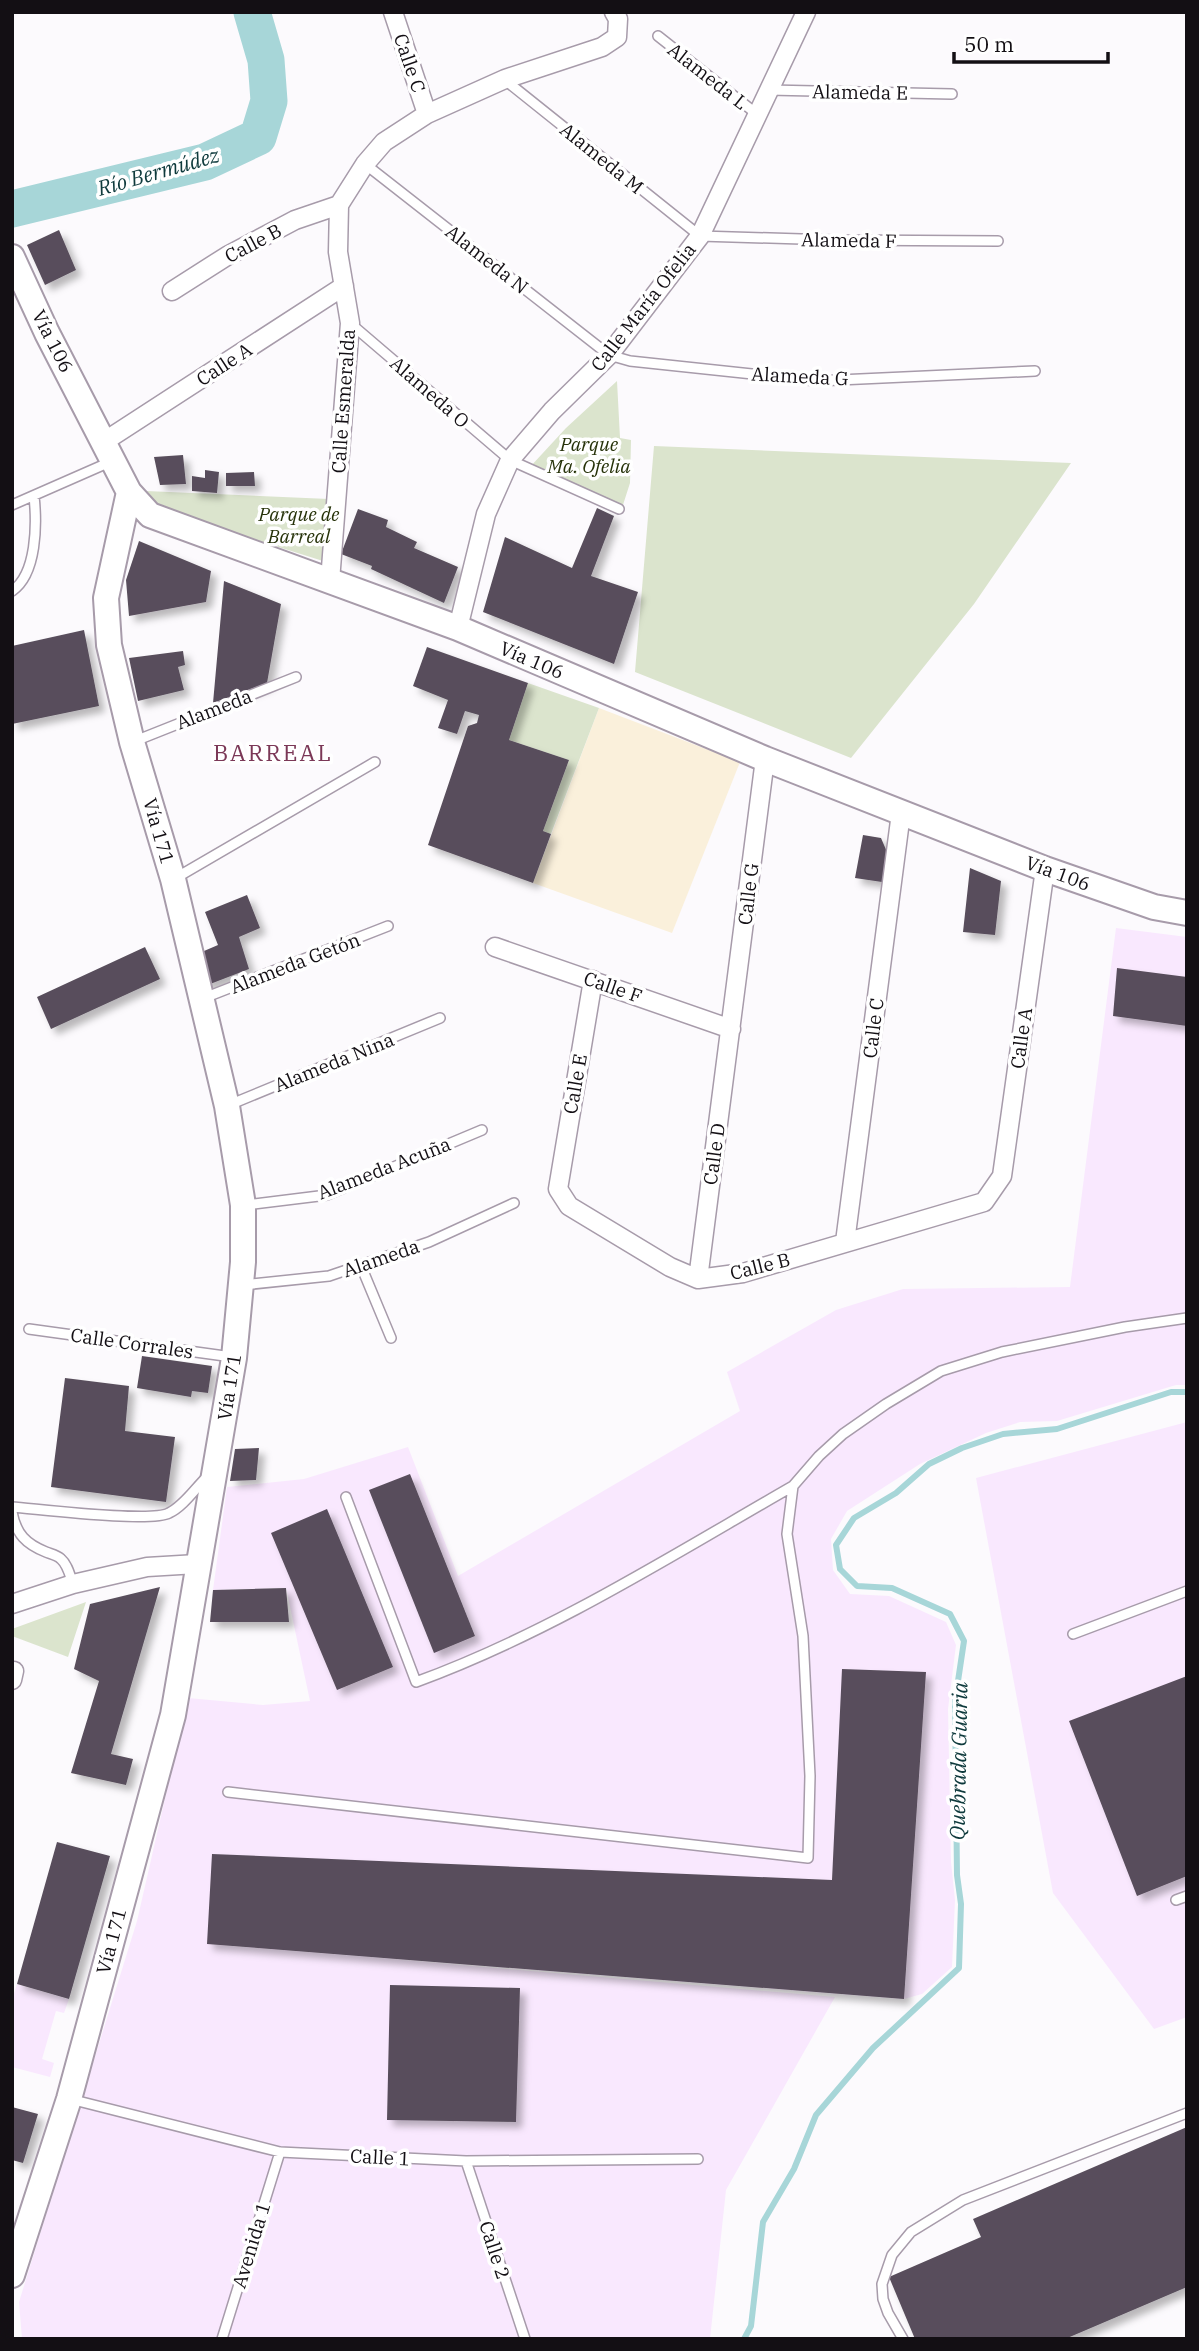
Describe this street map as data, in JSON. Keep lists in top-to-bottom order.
{
  "streets": {
    "main road": ["Vía 106", "Vía 171"],
    "street": [
      "Calle C",
      "Calle B",
      "Calle María Ofelia",
      "Calle A",
      "Calle Esmeralda",
      "Calle G",
      "Calle F",
      "Calle E",
      "Calle D"
    ],
    "lane": [
      "Alameda L",
      "Alameda E",
      "Alameda M",
      "Alameda F",
      "Alameda N",
      "Alameda G",
      "Alameda O",
      "Alameda",
      "Alameda Getón",
      "Alameda Nina",
      "Alameda Acuña",
      "Calle Corrales",
      "Calle 1",
      "Avenida 1",
      "Calle 2"
    ]
  },
  "crossings": [
    ["Calle C", "Calle B"],
    ["Calle C", "Vía 106"],
    ["Alameda L", "Calle María Ofelia"],
    ["Alameda E", "Calle María Ofelia"],
    ["Alameda M", "Alameda F"],
    ["Alameda M", "Calle María Ofelia"],
    ["Alameda F", "Calle María Ofelia"],
    ["Calle B", "Calle A"],
    ["Calle B", "Calle Esmeralda"],
    ["Calle B", "Calle E"],
    ["Calle B", "Calle D"],
    ["Alameda N", "Calle María Ofelia"],
    ["Alameda N", "Alameda G"],
    ["Calle María Ofelia", "Vía 106"],
    ["Calle María Ofelia", "Alameda G"],
    ["Calle María Ofelia", "Alameda O"],
    ["Vía 106", "Calle A"],
    ["Vía 106", "Calle Esmeralda"],
    ["Vía 106", "Vía 171"],
    ["Vía 106", "Calle G"],
    ["Calle A", "Calle Esmeralda"],
    ["Alameda O", "Calle Esmeralda"],
    ["Alameda", "Vía 171"],
    ["Vía 171", "Alameda Getón"],
    ["Vía 171", "Alameda Nina"],
    ["Vía 171", "Alameda Acuña"],
    ["Vía 171", "Calle Corrales"],
    ["Vía 171", "Calle 1"],
    ["Calle G", "Calle F"],
    ["Calle G", "Calle D"],
    ["Calle F", "Calle E"],
    ["Calle F", "Calle D"],
    ["Calle E", "Calle D"],
    ["Calle 1", "Avenida 1"],
    ["Calle 1", "Calle 2"]
  ],
  "districts": ["BARREAL"],
  "water": ["Río Bermúdez", "Quebrada Guaria"],
  "parks": ["Parque Ma. Ofelia", "Parque de Barreal"],
  "scale_bar": "50 m"
}
